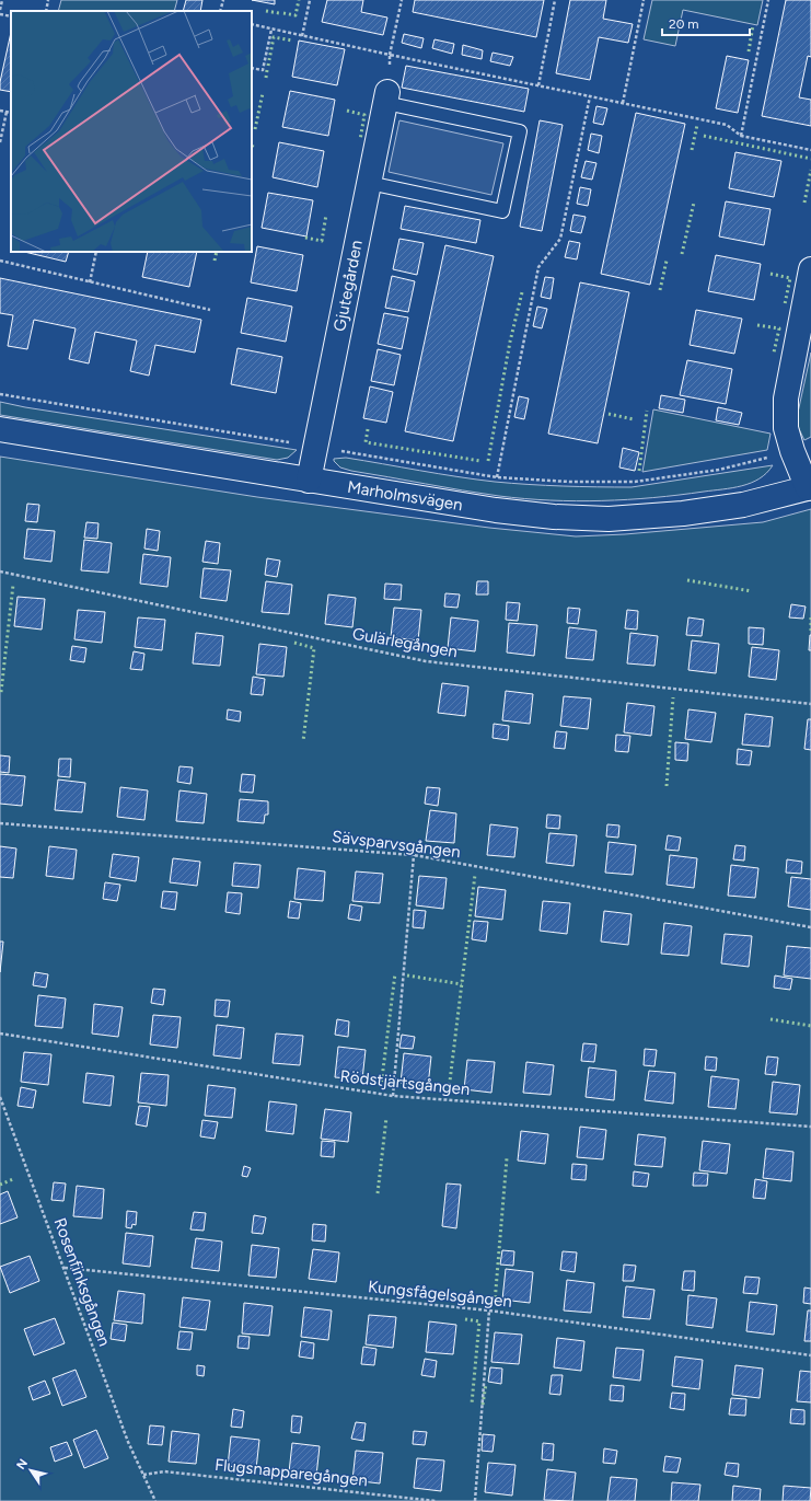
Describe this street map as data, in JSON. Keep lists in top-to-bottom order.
{
  "streets": {
    "street": ["Gjutegården", "Marholmsvägen"],
    "path": [
      "Gulärlegången",
      "Sävsparvsgången",
      "Rödstjärtsgången",
      "Rosenfinksgången",
      "Kungsfågelsgången",
      "Flugsnapparegången"
    ]
  },
  "crossings": [
    ["Gjutegården", "Marholmsvägen"],
    ["Rosenfinksgången", "Kungsfågelsgången"],
    ["Rosenfinksgången", "Flugsnapparegången"]
  ],
  "scale_bar": "20 m",
  "north": "top left"
}
